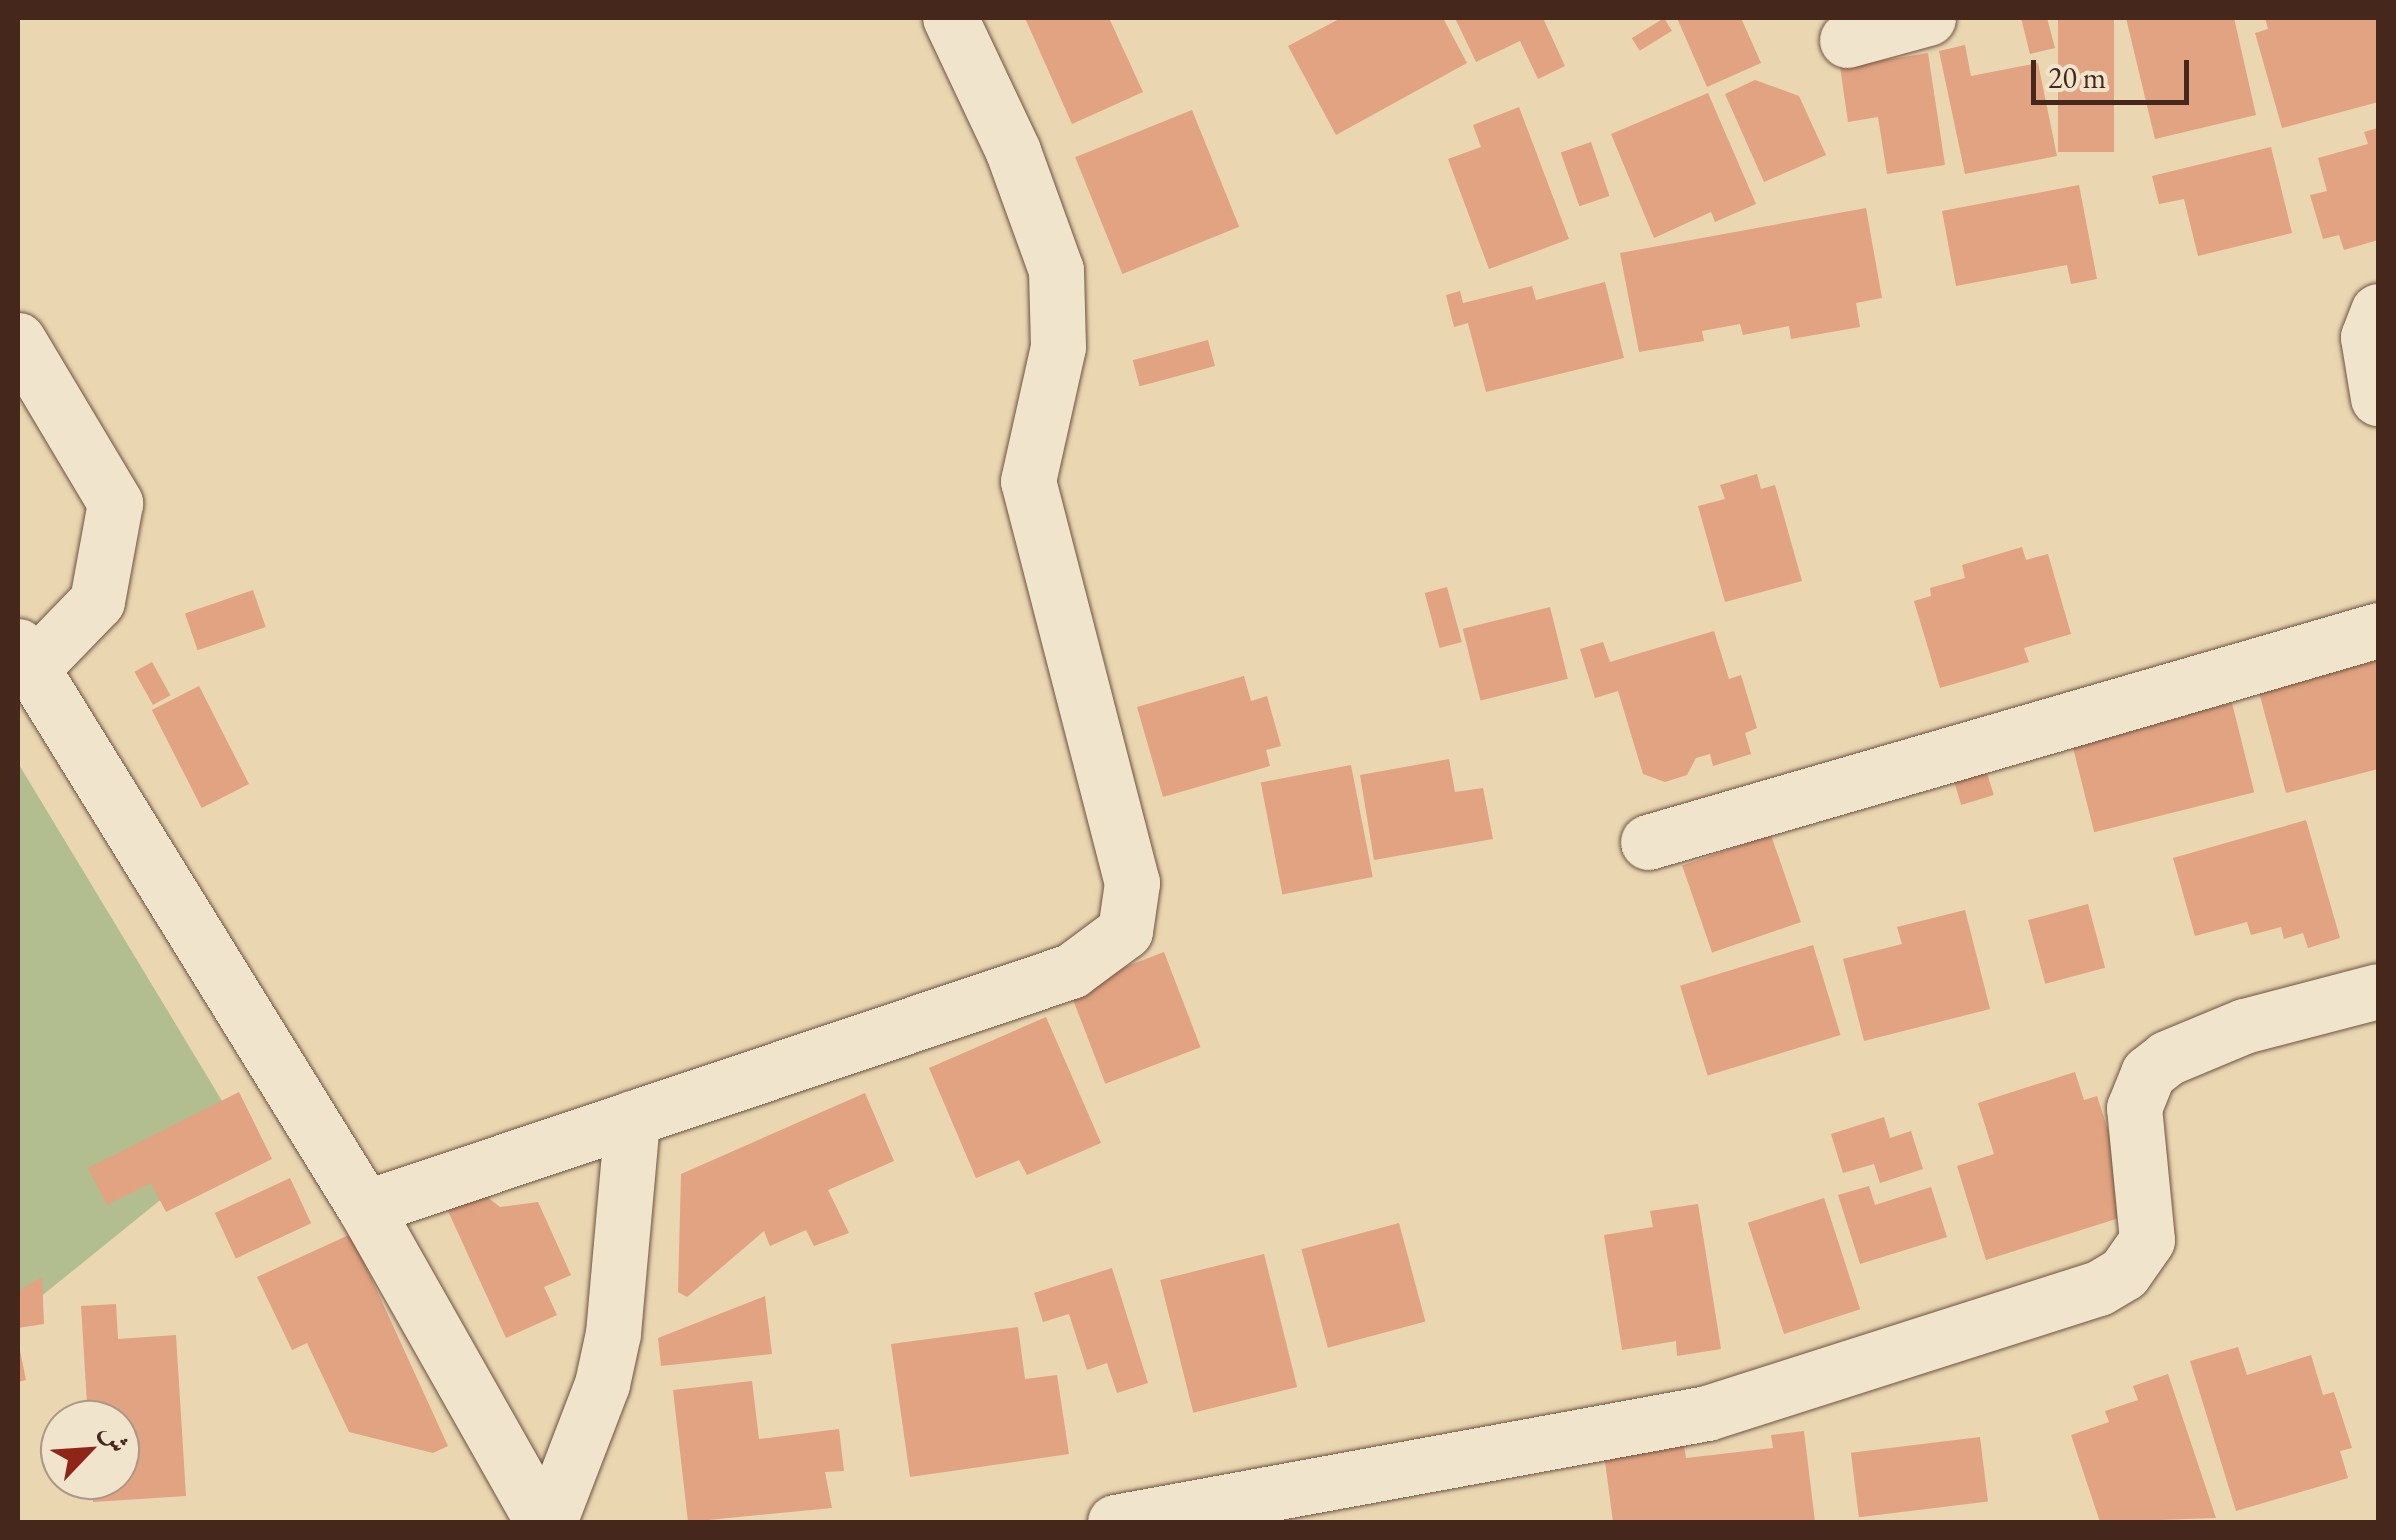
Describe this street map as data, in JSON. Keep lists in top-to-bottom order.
{
  "scale_bar": "20 m",
  "north": "top right"
}
